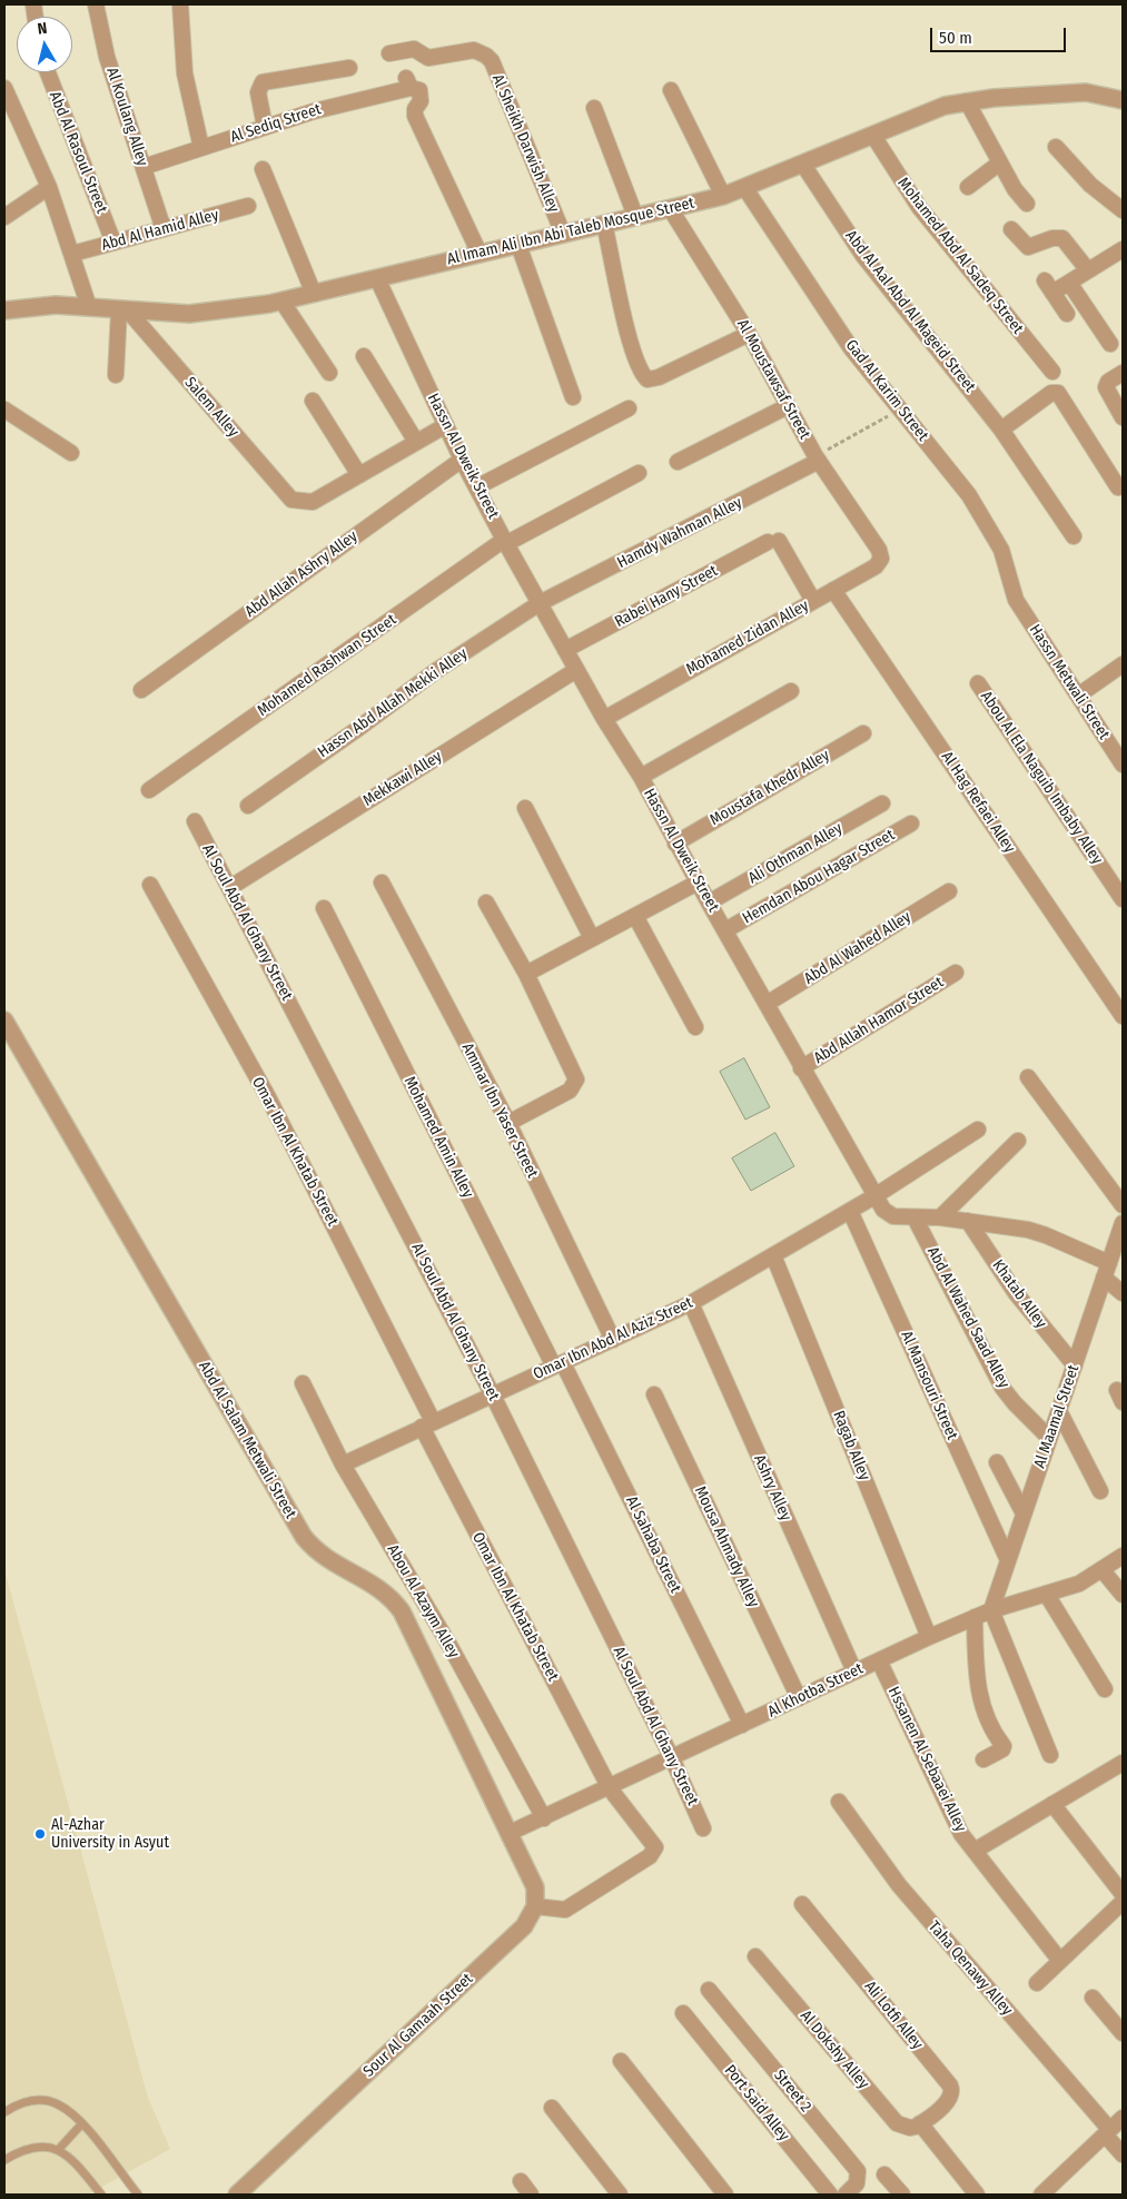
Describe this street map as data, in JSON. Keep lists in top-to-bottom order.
{
  "streets": {
    "street": [
      "Al Koulang Alley",
      "Al Sediq Street",
      "Al Sheikh Darwish Alley",
      "Abd Al Rasoul Street",
      "Abd Al Hamid Alley",
      "Al Imam Ali Ibn Abi Taleb Mosque Street",
      "Mohamed Abd Al Sadeq Street",
      "Abd Al Aal Abd Al Mageid Street",
      "Al Moustawsaf Street",
      "Gad Al Karim Street",
      "Salem Alley",
      "Hassn Al Dweik Street",
      "Hamdy Wahman Alley",
      "Abd Allah Ashry Alley",
      "Rabei Hany Street",
      "Mohamed Zidan Alley",
      "Mohamed Rashwan Street",
      "Hassn Metwali Street",
      "Hassn Abd Allah Mekki Alley",
      "Abou Al Ela Naguib Imbaby Alley",
      "Mekkawi Alley",
      "Moustafa Khedr Alley",
      "Al Hag Refaei Alley",
      "Ali Othman Alley",
      "Hemdan Abou Hagar Street",
      "Al Soul Abd Al Ghany Street",
      "Abd Al Wahed Alley",
      "Abd Allah Hamor Street",
      "Ammar Ibn Yaser Street",
      "Mohamed Amin Alley",
      "Omar Ibn Al Khatab Street",
      "Khatab Alley",
      "Abd Al Wahed Saad Alley",
      "Omar Ibn Abd Al Aziz Street",
      "Al Mansouri Street",
      "Al Maamal Street",
      "Abd Al Salam Metwali Street",
      "Ragab Alley",
      "Ashry Alley",
      "Al Sahaba Street",
      "Mousa Ahmady Alley",
      "Abou Al Azaym Alley",
      "Al Khotba Street",
      "Hssanen Al Sebaaei Alley",
      "Taha Qenawy Alley",
      "Ali Lotfi Alley",
      "Sour Al Gamaah Street",
      "Al Dokshy Alley",
      "Street 2",
      "Port Said Alley"
    ]
  },
  "crossings": [
    ["Al Koulang Alley", "Al Sediq Street"],
    ["Al Koulang Alley", "Abd Al Hamid Alley"],
    ["Al Sediq Street", "Al Imam Ali Ibn Abi Taleb Mosque Street"],
    ["Al Sheikh Darwish Alley", "Al Imam Ali Ibn Abi Taleb Mosque Street"],
    ["Abd Al Rasoul Street", "Abd Al Hamid Alley"],
    ["Al Imam Ali Ibn Abi Taleb Mosque Street", "Mohamed Abd Al Sadeq Street"],
    ["Al Imam Ali Ibn Abi Taleb Mosque Street", "Abd Al Aal Abd Al Mageid Street"],
    ["Al Imam Ali Ibn Abi Taleb Mosque Street", "Al Moustawsaf Street"],
    ["Al Imam Ali Ibn Abi Taleb Mosque Street", "Gad Al Karim Street"],
    ["Al Imam Ali Ibn Abi Taleb Mosque Street", "Salem Alley"],
    ["Al Imam Ali Ibn Abi Taleb Mosque Street", "Hassn Al Dweik Street"],
    ["Al Moustawsaf Street", "Hamdy Wahman Alley"],
    ["Al Moustawsaf Street", "Mohamed Zidan Alley"],
    ["Gad Al Karim Street", "Hassn Metwali Street"],
    ["Hassn Al Dweik Street", "Hamdy Wahman Alley"],
    ["Hassn Al Dweik Street", "Abd Allah Ashry Alley"],
    ["Hassn Al Dweik Street", "Rabei Hany Street"],
    ["Hassn Al Dweik Street", "Mohamed Zidan Alley"],
    ["Hassn Al Dweik Street", "Mohamed Rashwan Street"],
    ["Hassn Al Dweik Street", "Hassn Abd Allah Mekki Alley"],
    ["Hassn Al Dweik Street", "Mekkawi Alley"],
    ["Hassn Al Dweik Street", "Moustafa Khedr Alley"],
    ["Hassn Al Dweik Street", "Ali Othman Alley"],
    ["Hassn Al Dweik Street", "Hemdan Abou Hagar Street"],
    ["Hassn Al Dweik Street", "Abd Al Wahed Alley"],
    ["Hassn Al Dweik Street", "Abd Allah Hamor Street"],
    ["Hassn Al Dweik Street", "Khatab Alley"],
    ["Hassn Al Dweik Street", "Abd Al Wahed Saad Alley"],
    ["Hassn Al Dweik Street", "Omar Ibn Abd Al Aziz Street"],
    ["Hassn Al Dweik Street", "Al Maamal Street"],
    ["Hamdy Wahman Alley", "Hassn Abd Allah Mekki Alley"],
    ["Rabei Hany Street", "Mohamed Zidan Alley"],
    ["Mohamed Zidan Alley", "Al Hag Refaei Alley"],
    ["Mekkawi Alley", "Al Soul Abd Al Ghany Street"],
    ["Al Soul Abd Al Ghany Street", "Omar Ibn Abd Al Aziz Street"],
    ["Al Soul Abd Al Ghany Street", "Al Khotba Street"],
    ["Ammar Ibn Yaser Street", "Omar Ibn Abd Al Aziz Street"],
    ["Mohamed Amin Alley", "Omar Ibn Abd Al Aziz Street"],
    ["Mohamed Amin Alley", "Al Sahaba Street"],
    ["Omar Ibn Al Khatab Street", "Omar Ibn Abd Al Aziz Street"],
    ["Omar Ibn Al Khatab Street", "Al Khotba Street"],
    ["Omar Ibn Al Khatab Street", "Sour Al Gamaah Street"],
    ["Khatab Alley", "Al Maamal Street"],
    ["Abd Al Wahed Saad Alley", "Al Maamal Street"],
    ["Omar Ibn Abd Al Aziz Street", "Al Mansouri Street"],
    ["Omar Ibn Abd Al Aziz Street", "Ragab Alley"],
    ["Omar Ibn Abd Al Aziz Street", "Ashry Alley"],
    ["Omar Ibn Abd Al Aziz Street", "Al Sahaba Street"],
    ["Omar Ibn Abd Al Aziz Street", "Abou Al Azaym Alley"],
    ["Al Mansouri Street", "Al Maamal Street"],
    ["Al Maamal Street", "Al Khotba Street"],
    ["Abd Al Salam Metwali Street", "Al Khotba Street"],
    ["Ragab Alley", "Al Khotba Street"],
    ["Ashry Alley", "Al Khotba Street"],
    ["Al Sahaba Street", "Al Khotba Street"],
    ["Mousa Ahmady Alley", "Al Khotba Street"],
    ["Abou Al Azaym Alley", "Al Khotba Street"],
    ["Al Khotba Street", "Hssanen Al Sebaaei Alley"],
    ["Ali Lotfi Alley", "Al Dokshy Alley"]
  ],
  "places": ["Al-Azhar University in Asyut"],
  "scale_bar": "50 m",
  "north": "top"
}
